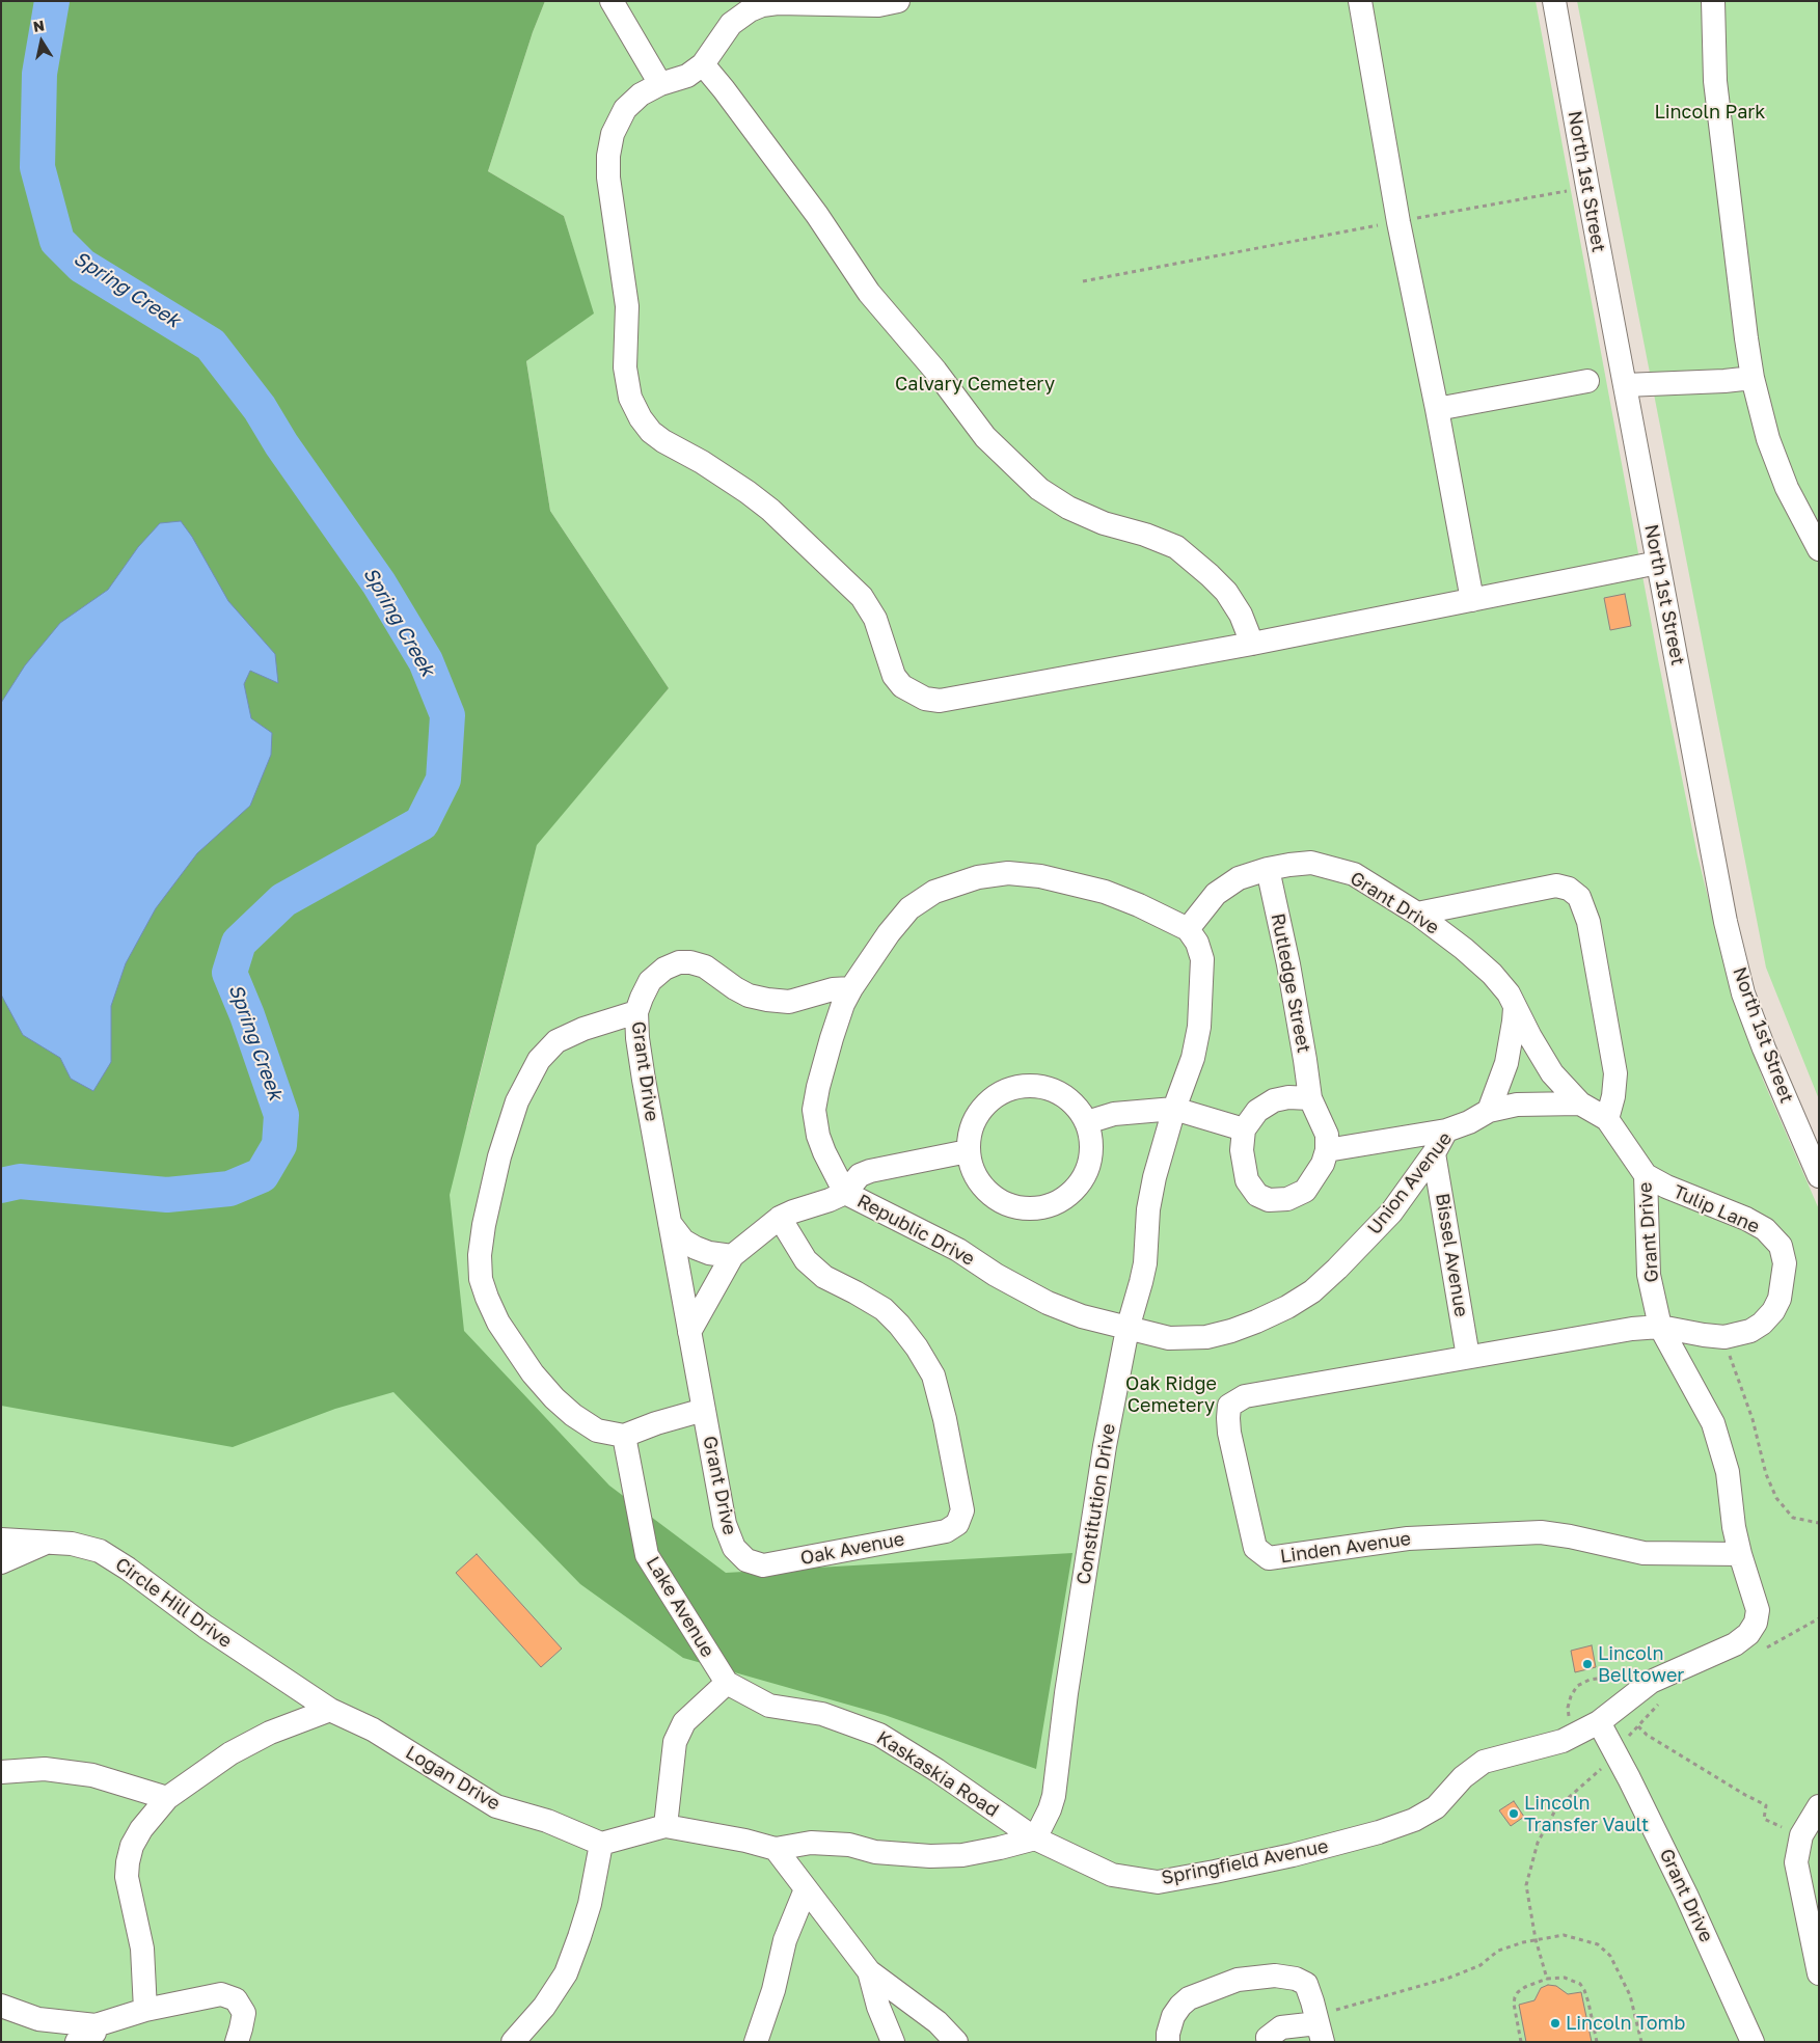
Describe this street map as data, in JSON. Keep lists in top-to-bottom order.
{
  "streets": {
    "street": [
      "North 1st Street",
      "Grant Drive",
      "Rutledge Street",
      "Union Avenue",
      "Tulip Lane",
      "Republic Drive",
      "Bissel Avenue",
      "Constitution Drive",
      "Linden Avenue",
      "Oak Avenue",
      "Circle Hill Drive",
      "Lake Avenue",
      "Kaskaskia Road",
      "Logan Drive",
      "Springfield Avenue"
    ]
  },
  "crossings": [
    ["Grant Drive", "Rutledge Street"],
    ["Grant Drive", "Union Avenue"],
    ["Grant Drive", "Tulip Lane"],
    ["Grant Drive", "Republic Drive"],
    ["Grant Drive", "Constitution Drive"],
    ["Grant Drive", "Linden Avenue"],
    ["Grant Drive", "Oak Avenue"],
    ["Grant Drive", "Springfield Avenue"],
    ["Union Avenue", "Republic Drive"],
    ["Union Avenue", "Bissel Avenue"],
    ["Union Avenue", "Constitution Drive"],
    ["Tulip Lane", "Linden Avenue"],
    ["Republic Drive", "Constitution Drive"],
    ["Bissel Avenue", "Linden Avenue"],
    ["Constitution Drive", "Kaskaskia Road"],
    ["Constitution Drive", "Springfield Avenue"],
    ["Circle Hill Drive", "Logan Drive"],
    ["Lake Avenue", "Kaskaskia Road"],
    ["Kaskaskia Road", "Springfield Avenue"]
  ],
  "water": ["Spring Creek"],
  "parks": ["Lincoln Park", "Calvary Cemetery", "Oak Ridge Cemetery"],
  "places": ["Lincoln Belltower", "Lincoln Transfer Vault", "Lincoln Tomb"],
  "north": "top"
}
